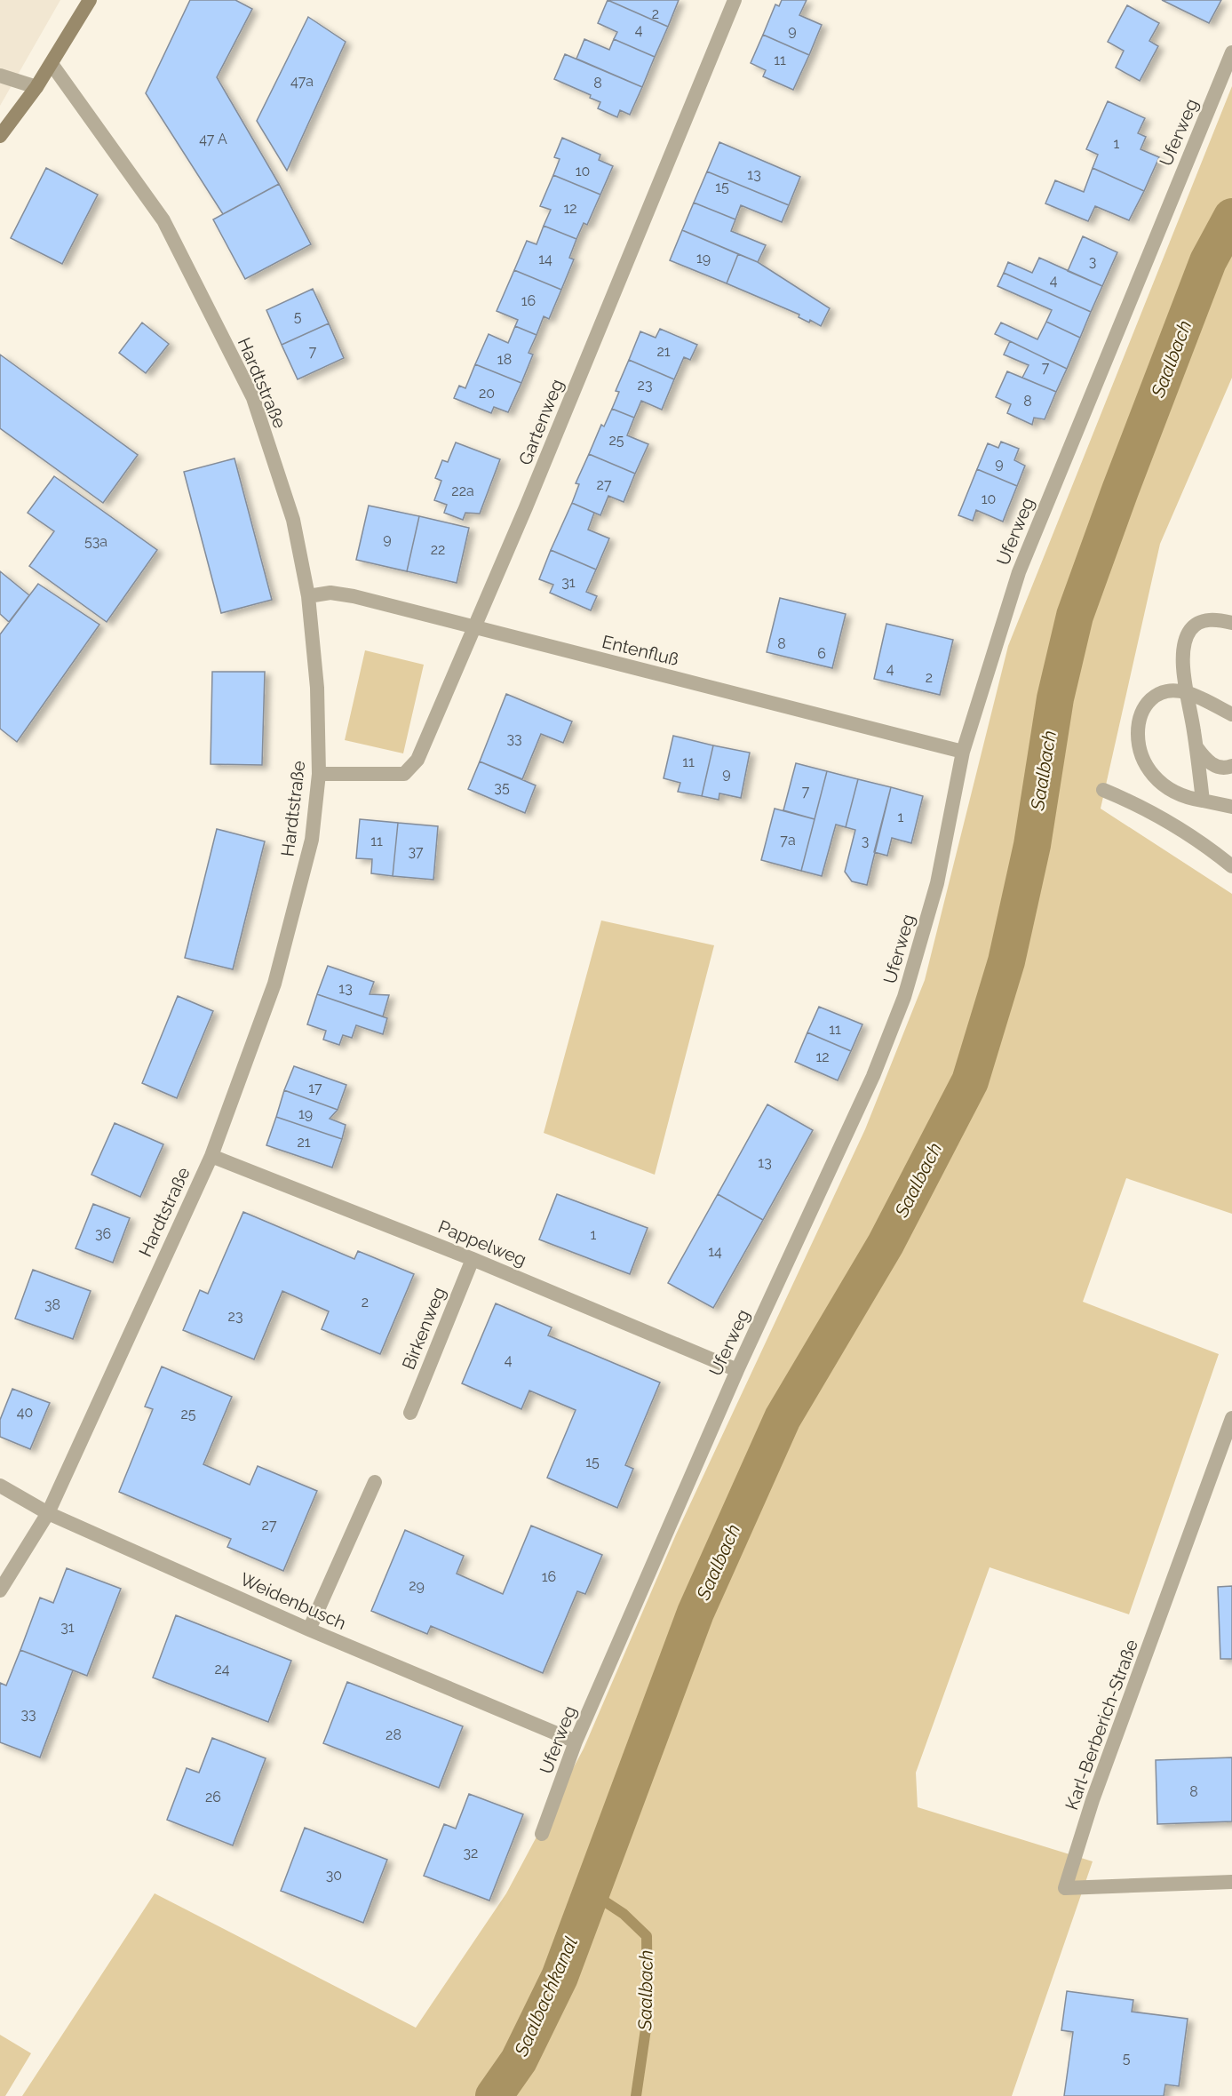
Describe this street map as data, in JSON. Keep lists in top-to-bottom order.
{
  "streets": {
    "street": [
      "Uferweg",
      "Hardtstraße",
      "Gartenweg",
      "Entenfluß",
      "Pappelweg",
      "Birkenweg",
      "Weidenbusch",
      "Karl-Berberich-Straße"
    ]
  },
  "crossings": [
    ["Uferweg", "Entenfluß"],
    ["Uferweg", "Pappelweg"],
    ["Uferweg", "Weidenbusch"],
    ["Hardtstraße", "Gartenweg"],
    ["Hardtstraße", "Entenfluß"],
    ["Hardtstraße", "Pappelweg"],
    ["Hardtstraße", "Weidenbusch"],
    ["Gartenweg", "Entenfluß"],
    ["Pappelweg", "Birkenweg"]
  ],
  "water": ["Saalbach", "Saalbachkanal"],
  "house_numbers": [
    "2",
    "4",
    "9",
    "11",
    "47a",
    "8",
    "47 A",
    "1",
    "10",
    "13",
    "15",
    "12",
    "19",
    "14",
    "3",
    "4",
    "16",
    "5",
    "7",
    "21",
    "18",
    "7",
    "23",
    "20",
    "8",
    "25",
    "9",
    "27",
    "22a",
    "10",
    "9",
    "53a",
    "22",
    "31",
    "8",
    "6",
    "4",
    "2",
    "33",
    "11",
    "9",
    "35",
    "7",
    "1",
    "7a",
    "11",
    "3",
    "37",
    "13",
    "11",
    "12",
    "17",
    "19",
    "21",
    "13",
    "36",
    "1",
    "14",
    "2",
    "38",
    "23",
    "4",
    "40",
    "25",
    "15",
    "27",
    "16",
    "29",
    "31",
    "24",
    "33",
    "28",
    "8",
    "26",
    "32",
    "30",
    "5"
  ]
}
